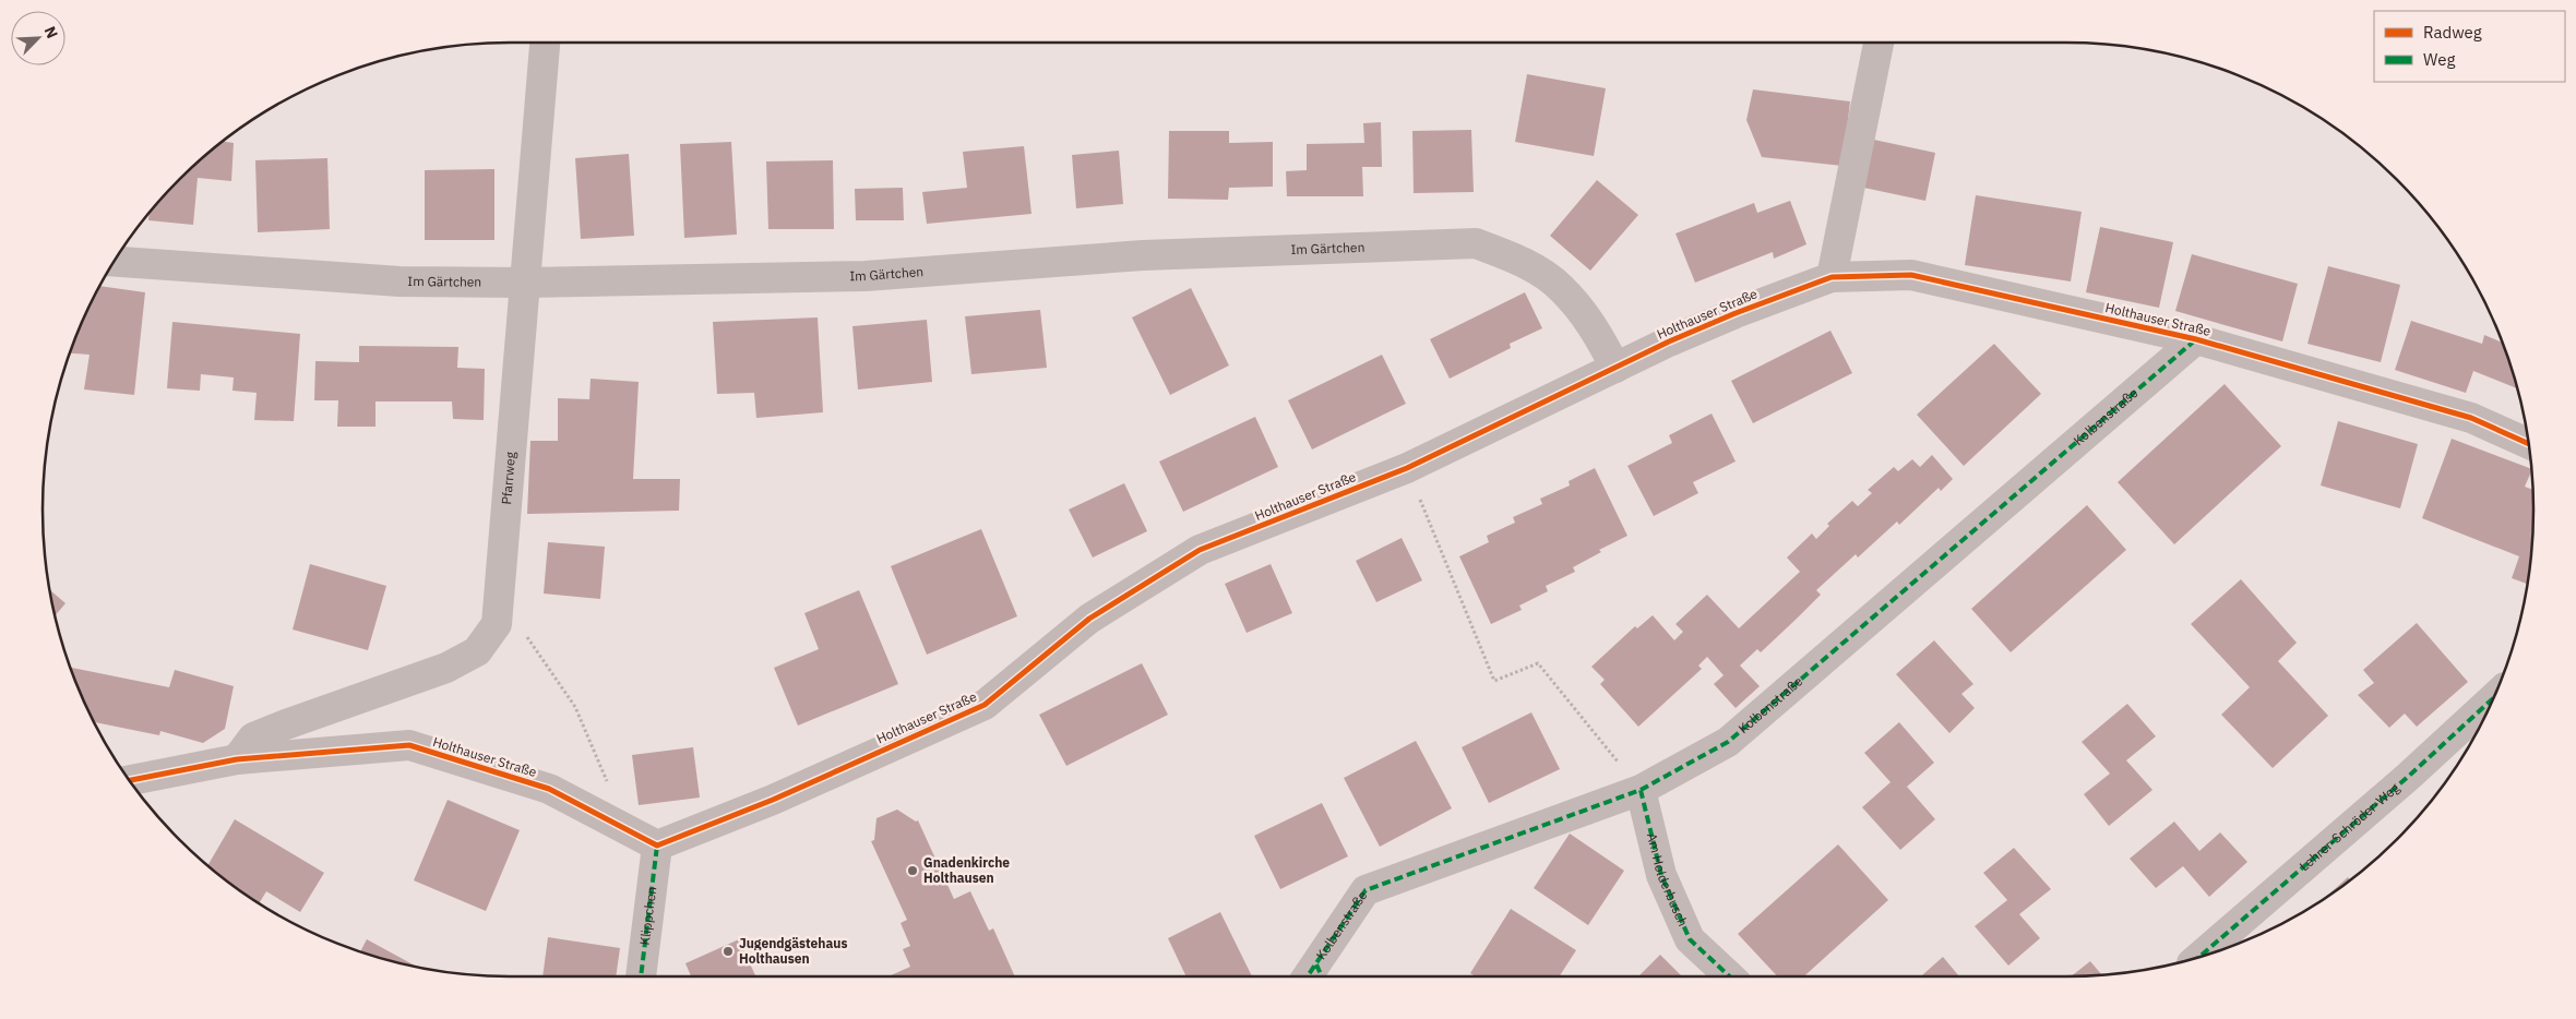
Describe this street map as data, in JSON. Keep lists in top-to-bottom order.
{
  "streets": {
    "street": [
      "Im Gärtchen",
      "Holthauser Straße",
      "Kolbenstraße",
      "Pfarrweg",
      "Lehrer-Schröder-Weg",
      "Am Holderbusch",
      "Klippchen"
    ]
  },
  "crossings": [
    ["Im Gärtchen", "Holthauser Straße"],
    ["Im Gärtchen", "Pfarrweg"],
    ["Holthauser Straße", "Kolbenstraße"],
    ["Holthauser Straße", "Pfarrweg"],
    ["Holthauser Straße", "Klippchen"],
    ["Kolbenstraße", "Am Holderbusch"]
  ],
  "places": ["Gnadenkirche Holthausen", "Jugendgästehaus Holthausen"],
  "legend": ["Radweg", "Weg"],
  "north": "top right"
}
